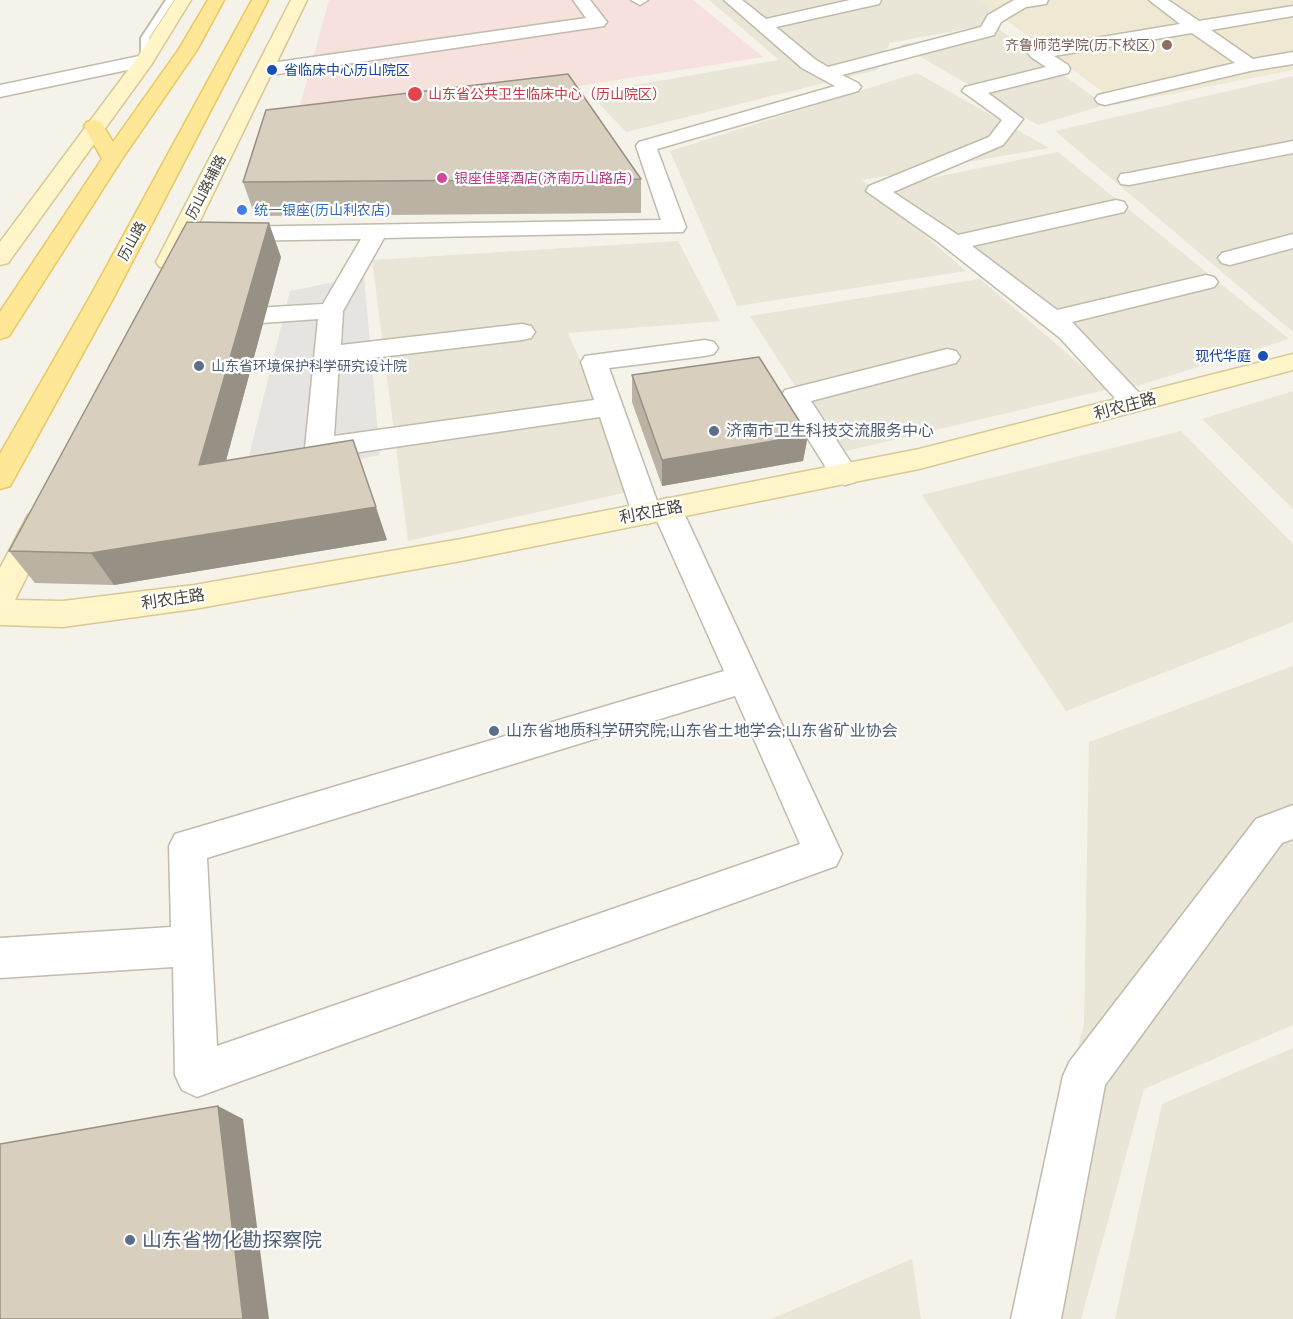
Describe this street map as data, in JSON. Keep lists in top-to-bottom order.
{
  "streets": {
    "main road": ["历山路"],
    "street": ["历山路辅路", "利农庄路"]
  },
  "places": [
    "齐鲁师范学院(历下校区)",
    "省临床中心历山院区",
    "山东省公共卫生临床中心（历山院区）",
    "银座佳驿酒店(济南历山路店)",
    "统一银座(历山利农店)",
    "现代华庭",
    "山东省环境保护科学研究设计院",
    "济南市卫生科技交流服务中心",
    "山东省地质科学研究院;山东省土地学会;山东省矿业协会",
    "山东省物化勘探察院"
  ]
}
